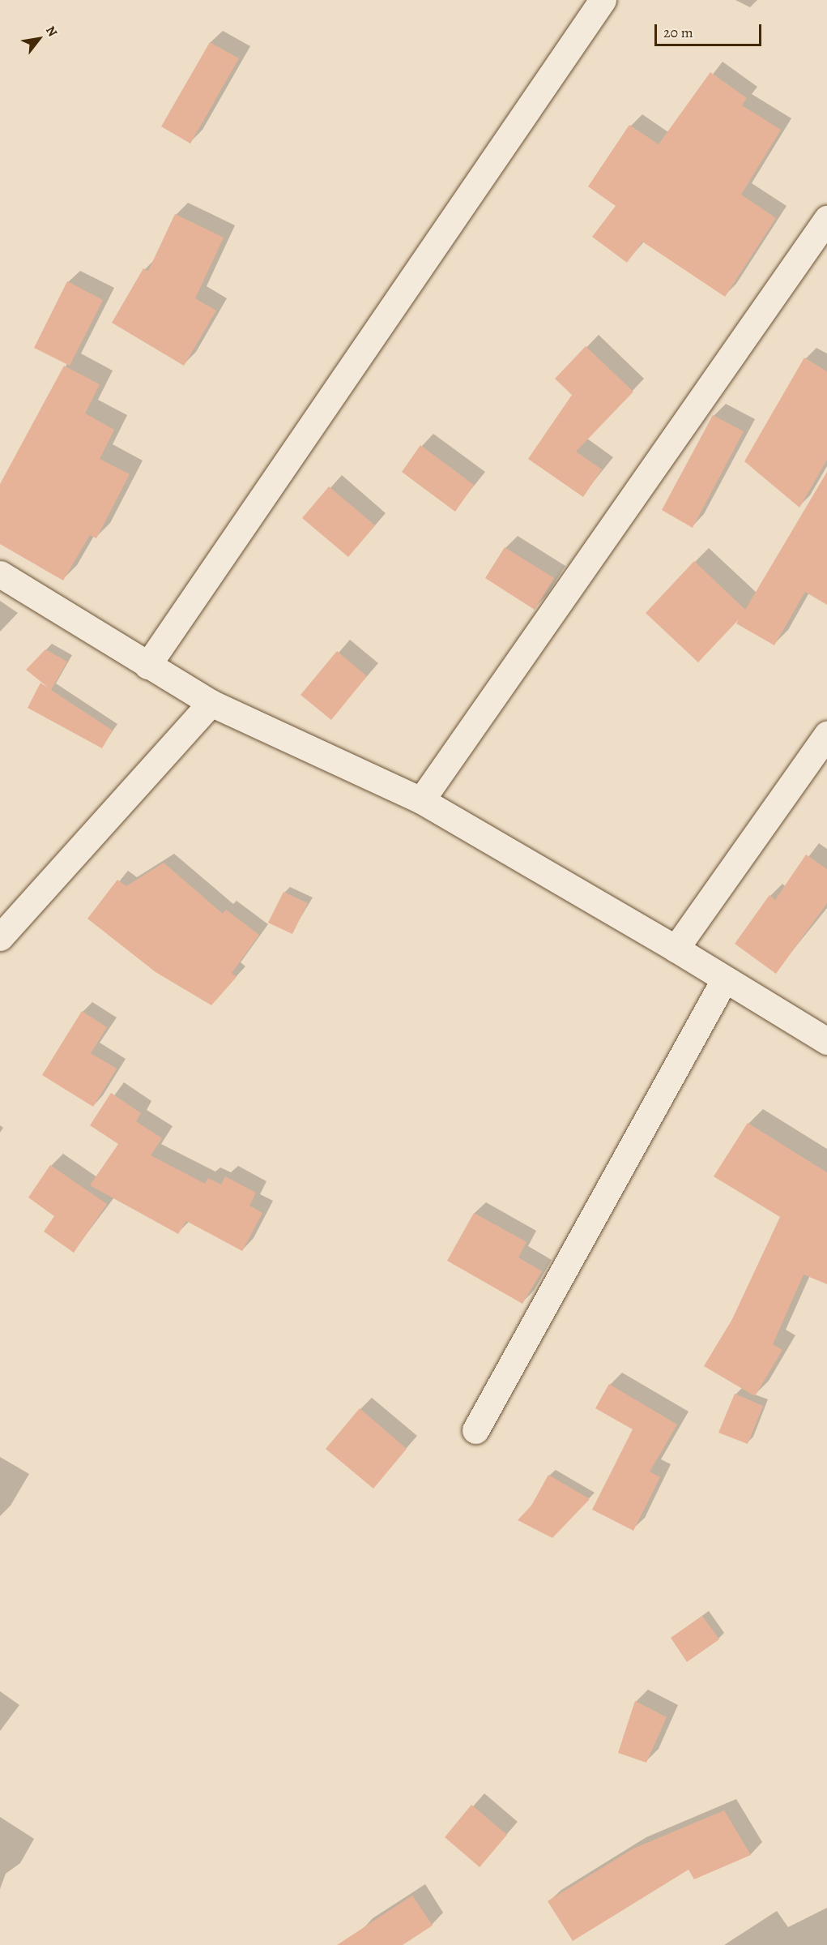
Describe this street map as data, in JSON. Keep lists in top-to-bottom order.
{
  "scale_bar": "20 m",
  "north": "top right"
}
